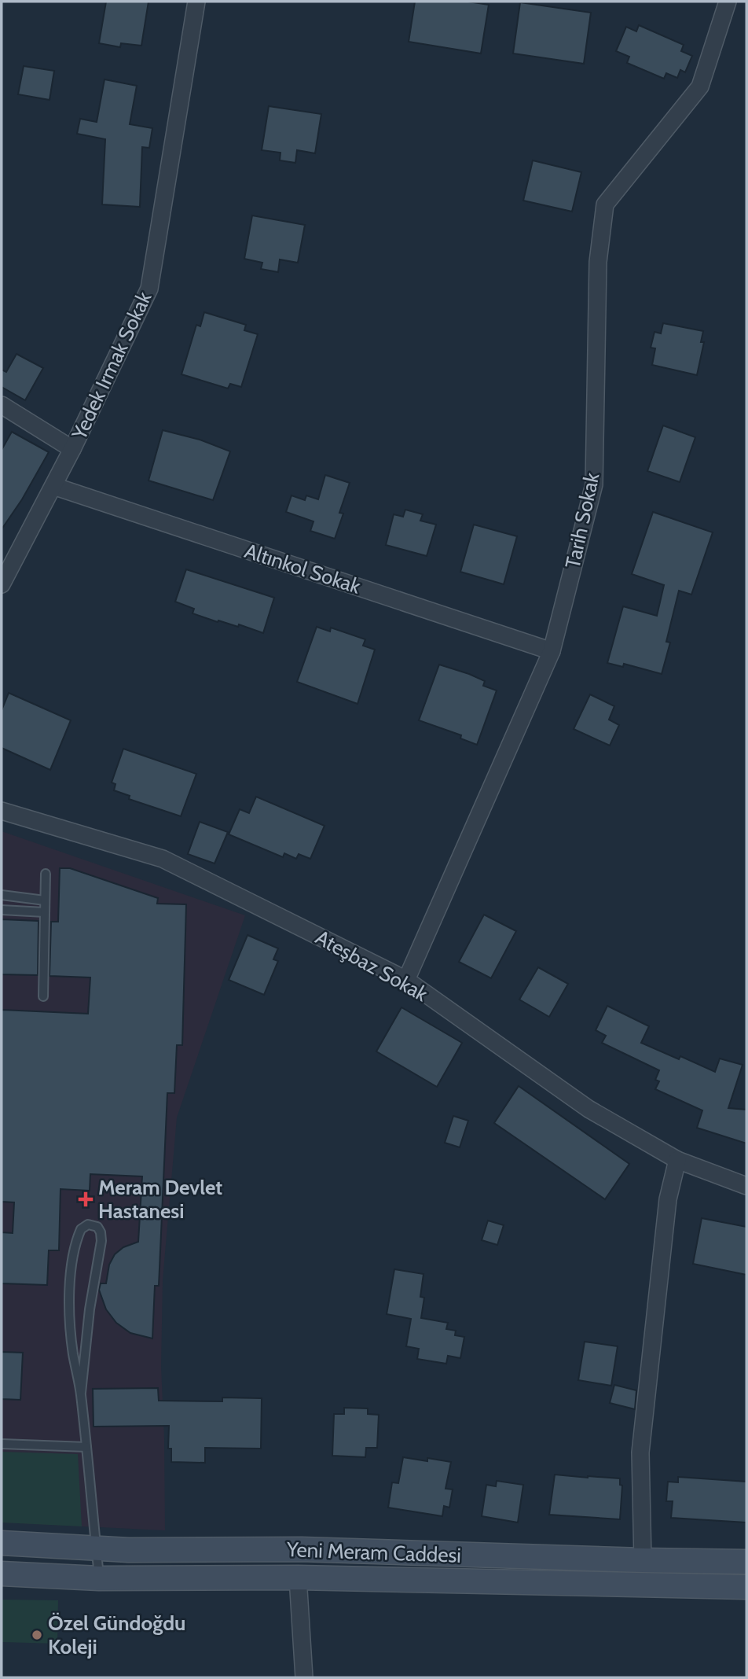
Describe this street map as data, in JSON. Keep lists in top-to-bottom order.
{
  "streets": {
    "main road": ["Yeni Meram Caddesi"],
    "street": [
      "Yedek Irmak Sokak",
      "Tarih Sokak",
      "Altınkol Sokak",
      "Ateşbaz Sokak"
    ]
  },
  "crossings": [
    ["Yedek Irmak Sokak", "Altınkol Sokak"],
    ["Tarih Sokak", "Altınkol Sokak"],
    ["Tarih Sokak", "Ateşbaz Sokak"]
  ],
  "places": {
    "health": ["Meram Devlet Hastanesi"],
    "other": ["Özel Gündoğdu Koleji"]
  }
}
